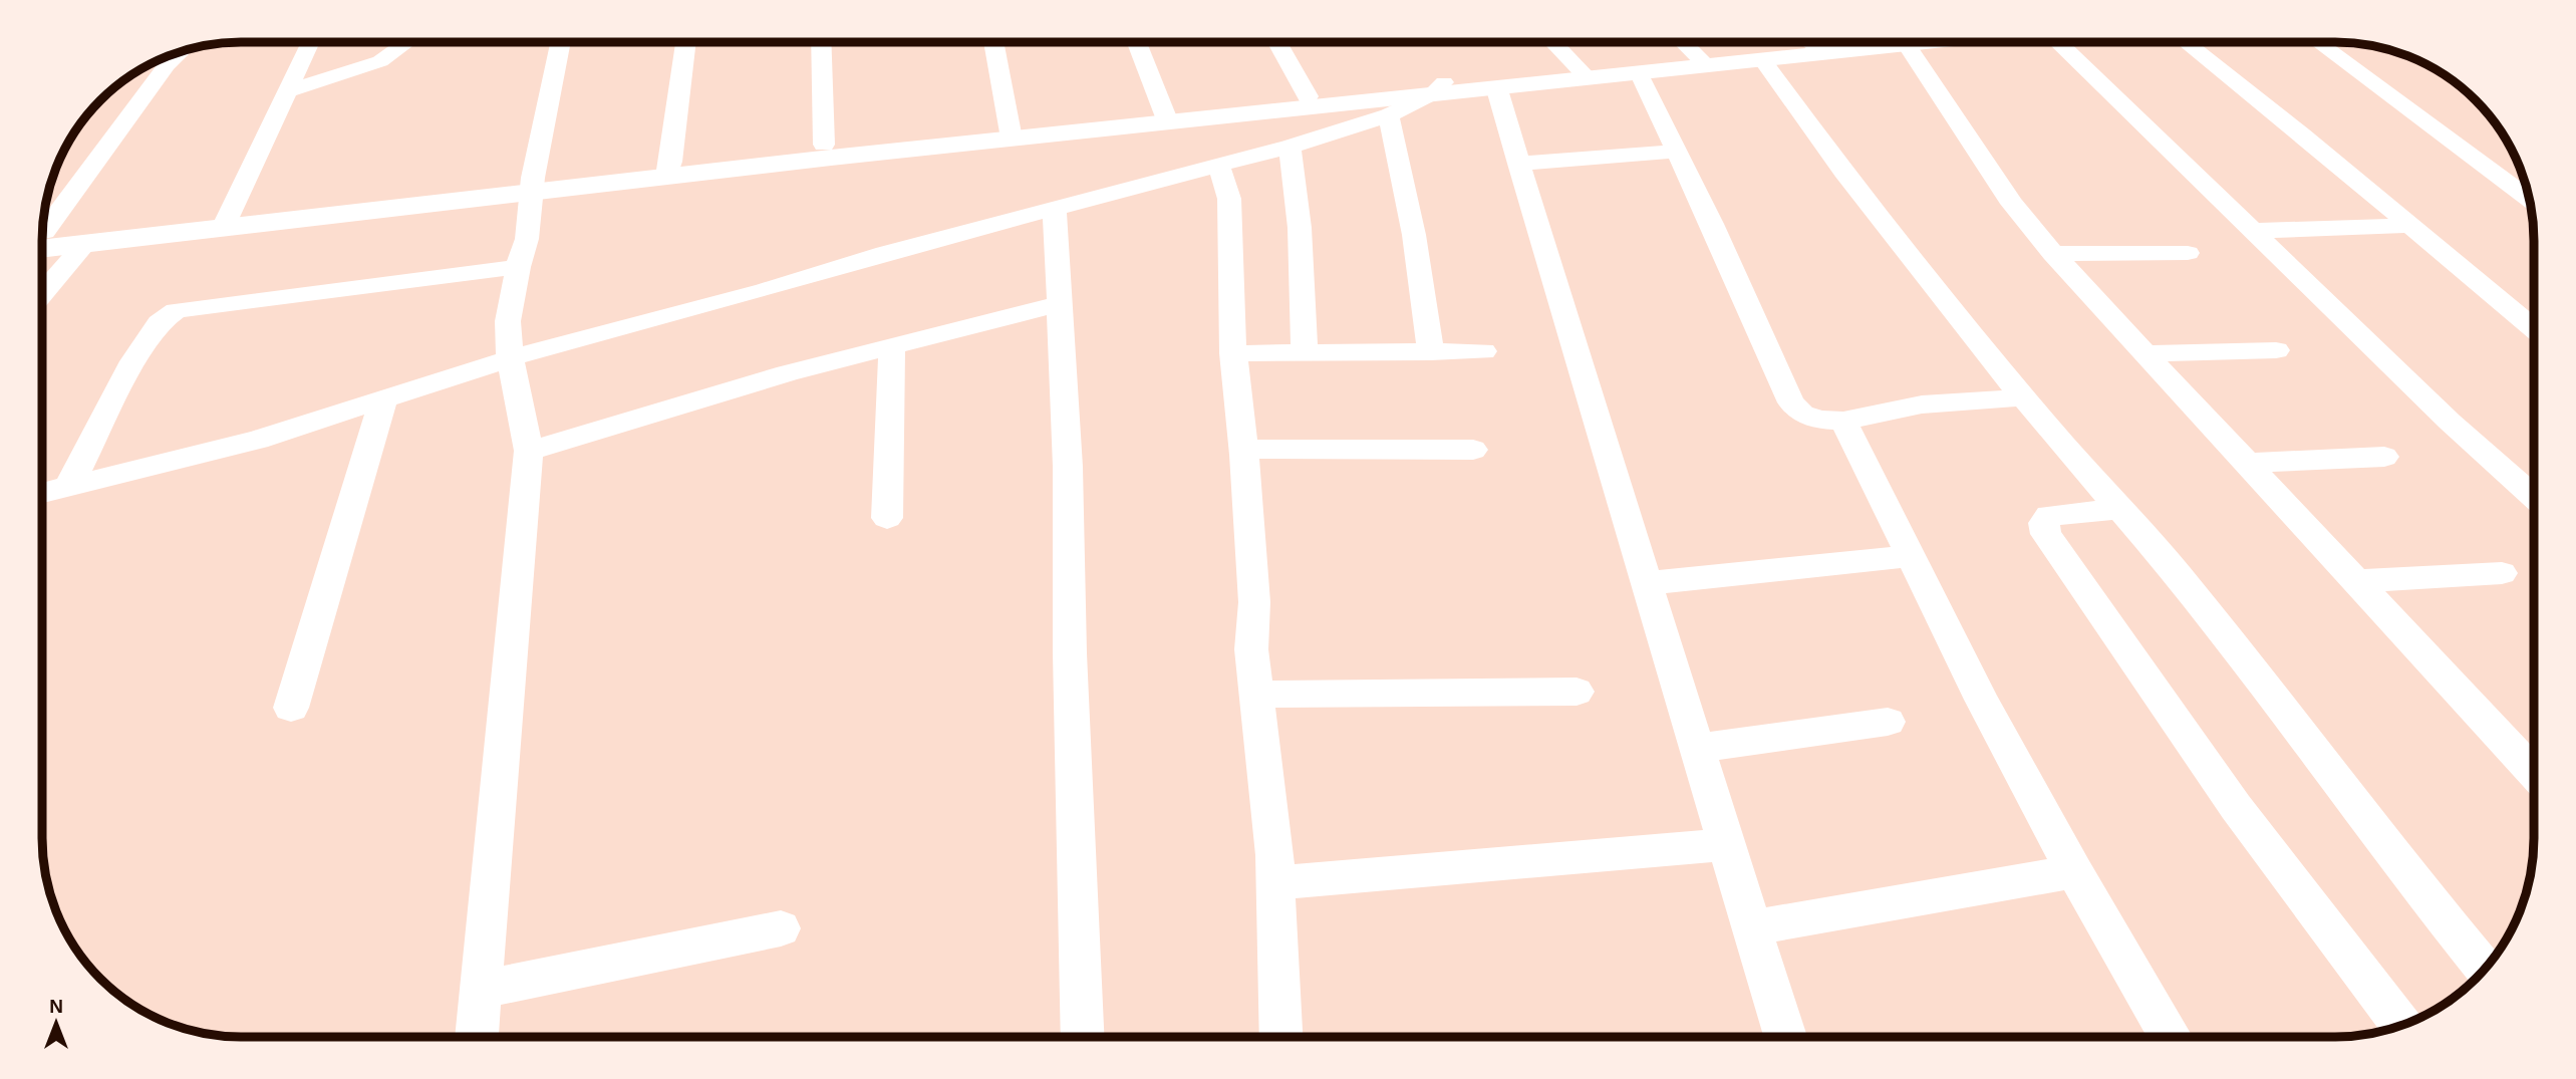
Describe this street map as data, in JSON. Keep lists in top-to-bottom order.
{
  "north": "top"
}
